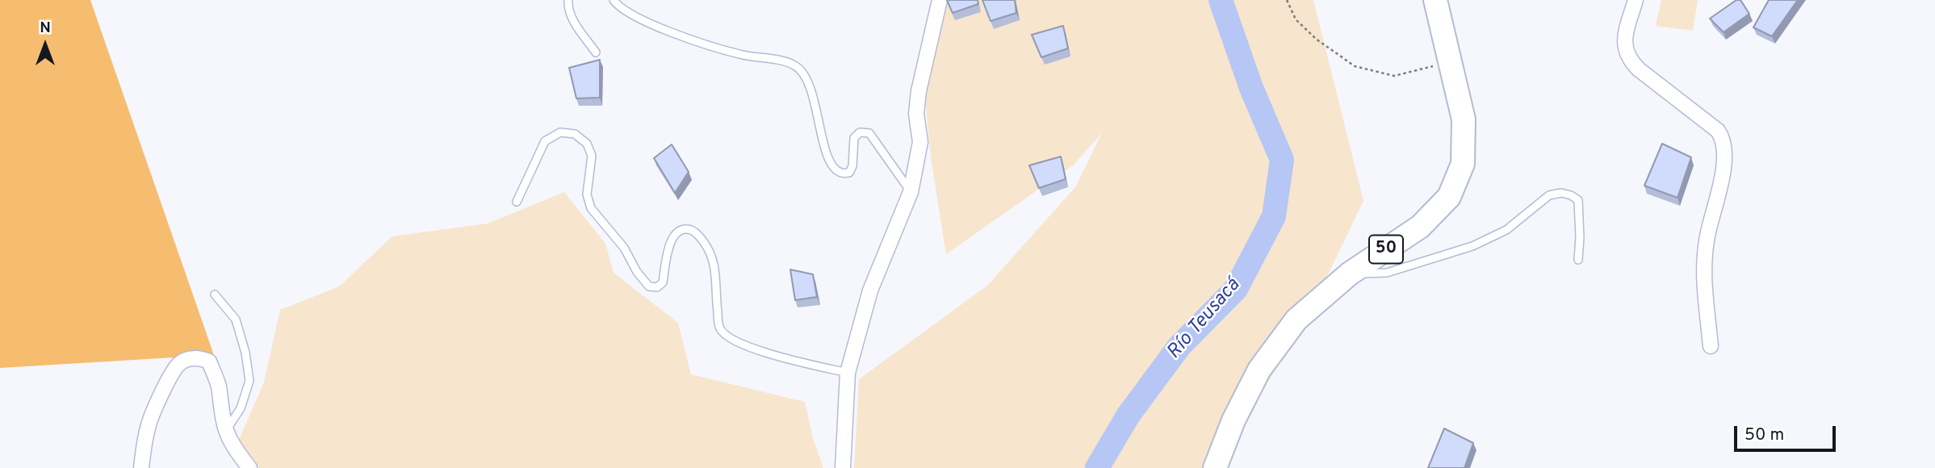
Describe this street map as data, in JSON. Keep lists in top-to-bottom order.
{
  "streets": {
    "main road": ["50"]
  },
  "water": ["Río Teusacá"],
  "scale_bar": "50 m",
  "north": "top"
}
